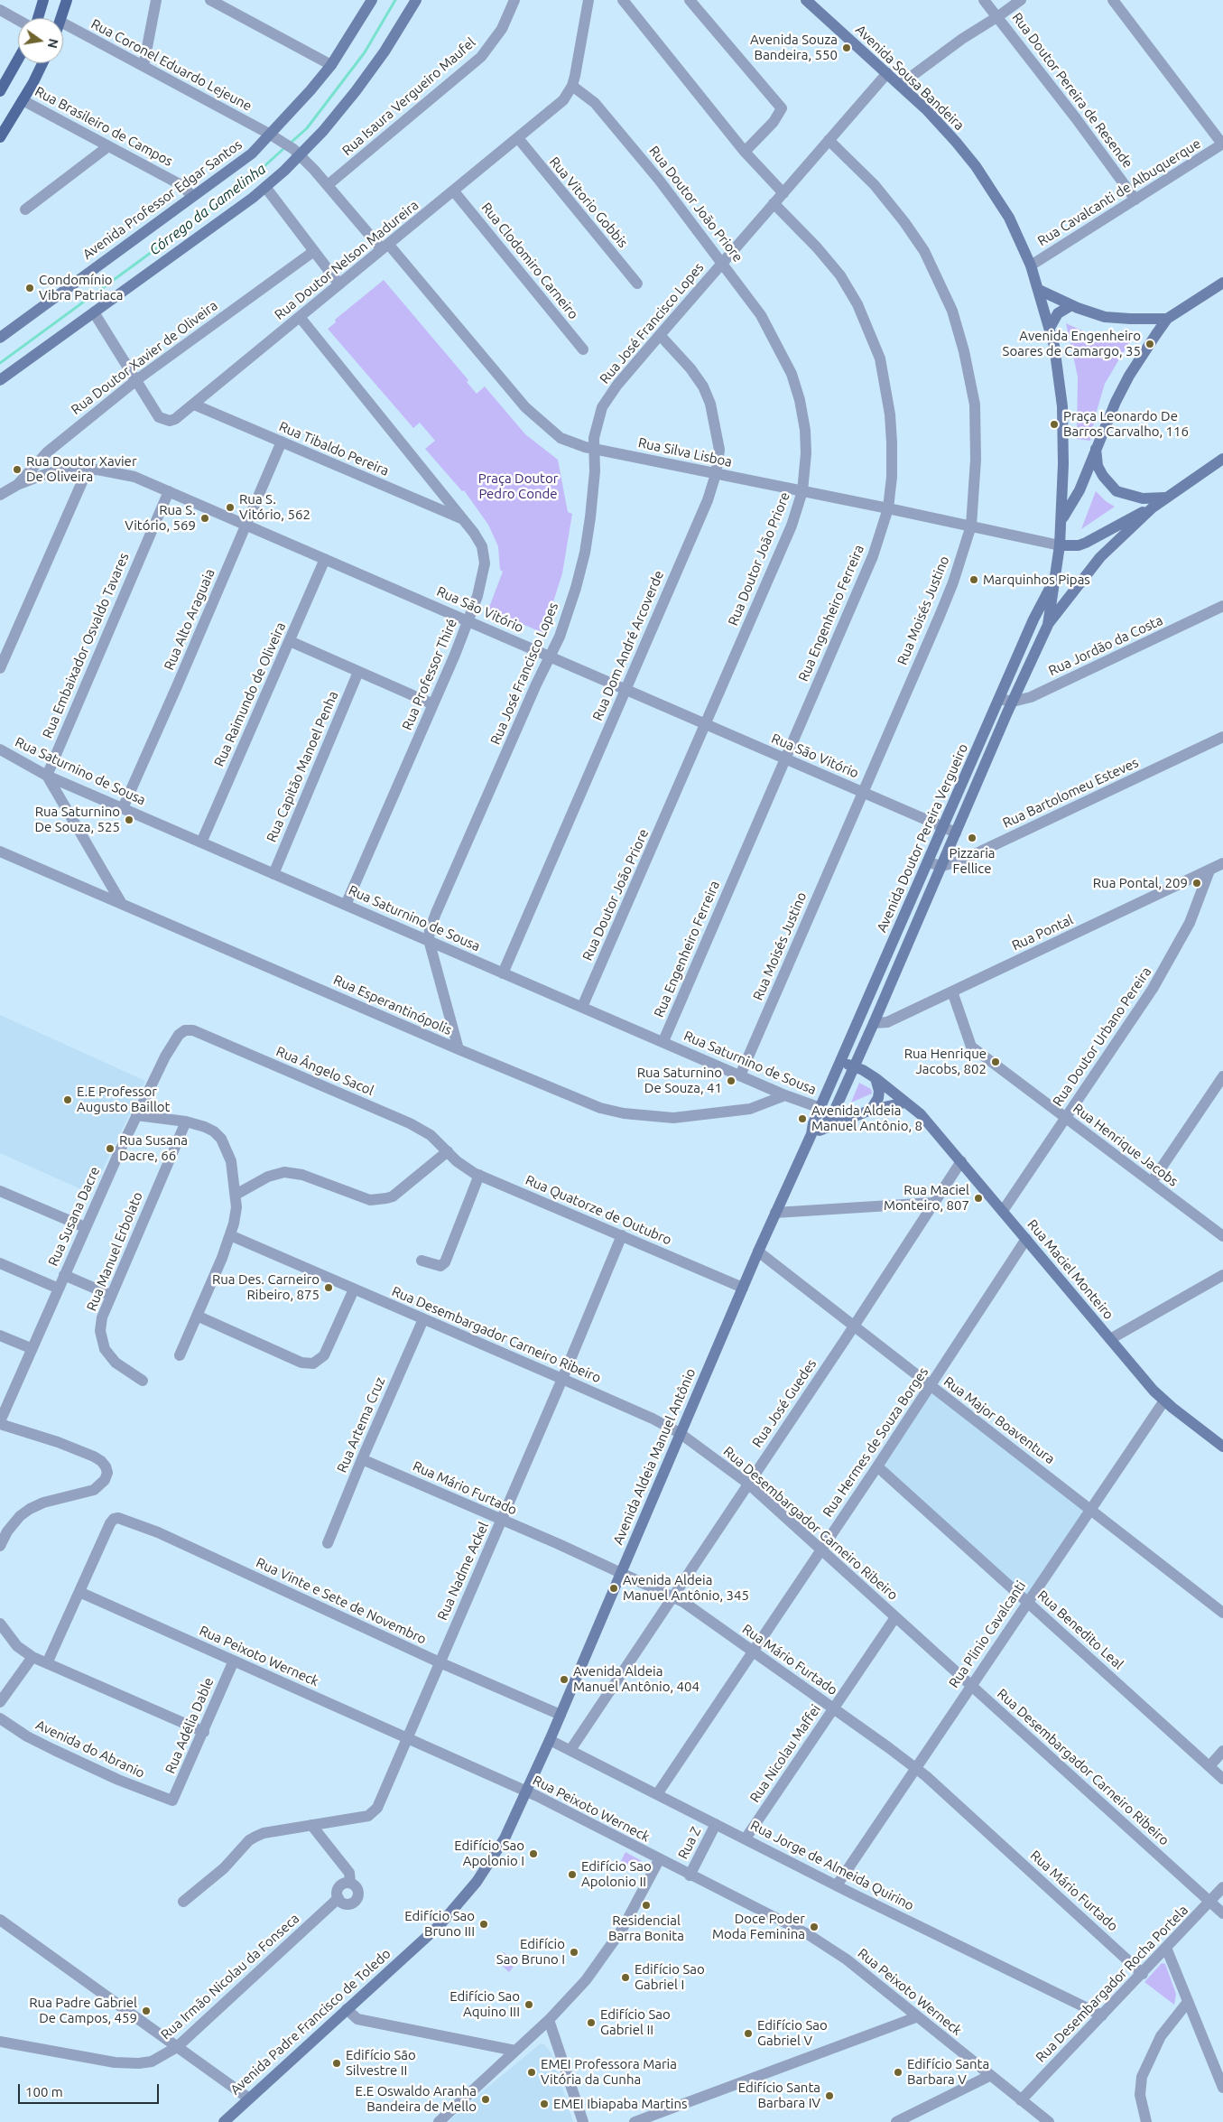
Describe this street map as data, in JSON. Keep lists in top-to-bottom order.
{
  "streets": {
    "street": [
      "Rua Coronel Eduardo Lejeune",
      "Avenida Sousa Bandeira",
      "Rua Doutor Pereira de Resende",
      "Rua Isaura Vergueiro Maufel",
      "Rua Brasileiro de Campos",
      "Rua Cavalcanti de Albuquerque",
      "Avenida Professor Edgar Santos",
      "Rua Vitorio Gobbis",
      "Rua Doutor João Priore",
      "Rua Doutor Nelson Madureira",
      "Rua Clodomiro Carneiro",
      "Rua José Francisco Lopes",
      "Rua Doutor Xavier de Oliveira",
      "Rua Tibaldo Pereira",
      "Rua Silva Lisboa",
      "Rua São Vitório",
      "Rua Moisés Justino",
      "Rua Engenheiro Ferreira",
      "Rua Alto Araguaia",
      "Rua Embaixador Osvaldo Tavares",
      "Rua Dom André Arcoverde",
      "Rua Jordão da Costa",
      "Rua Professor Thiré",
      "Rua Raimundo de Oliveira",
      "Rua Capitão Manoel Penha",
      "Rua Saturnino de Sousa",
      "Rua Bartolomeu Esteves",
      "Avenida Doutor Pereira Vergueiro",
      "Rua Pontal",
      "Rua Esperantinópolis",
      "Rua Doutor Urbano Pereira",
      "Rua Ângelo Sacol",
      "Rua Henrique Jacobs",
      "Rua Quatorze de Outubro",
      "Rua Susana Dacre",
      "Rua Manuel Erbolato",
      "Rua Maciel Monteiro",
      "Rua Desembargador Carneiro Ribeiro",
      "Rua José Guedes",
      "Rua Major Boaventura",
      "Rua Artema Cruz",
      "Rua Hermes de Souza Borges",
      "Avenida Aldeia Manuel Antônio",
      "Rua Mário Furtado",
      "Rua Nadme Ackel",
      "Rua Vinte e Sete de Novembro",
      "Rua Benedito Leal",
      "Rua Plinio Cavalcanti",
      "Rua Peixoto Werneck",
      "Rua Adélia Dable",
      "Avenida do Abranio",
      "Rua Nicolau Maffei",
      "Rua Z",
      "Rua Jorge de Almeida Quirino",
      "Rua Irmão Nicolau da Fonseca",
      "Rua Desembargador Rocha Portela",
      "Avenida Padre Francisco de Toledo"
    ]
  },
  "crossings": [
    ["Rua Coronel Eduardo Lejeune", "Rua Isaura Vergueiro Maufel"],
    ["Rua Coronel Eduardo Lejeune", "Avenida Professor Edgar Santos"],
    ["Rua Coronel Eduardo Lejeune", "Rua Silva Lisboa"],
    ["Avenida Sousa Bandeira", "Rua Cavalcanti de Albuquerque"],
    ["Avenida Sousa Bandeira", "Rua José Francisco Lopes"],
    ["Avenida Sousa Bandeira", "Rua Silva Lisboa"],
    ["Avenida Sousa Bandeira", "Avenida Doutor Pereira Vergueiro"],
    ["Rua Doutor Pereira de Resende", "Rua Cavalcanti de Albuquerque"],
    ["Rua Isaura Vergueiro Maufel", "Rua Silva Lisboa"],
    ["Rua Brasileiro de Campos", "Avenida Professor Edgar Santos"],
    ["Rua Vitorio Gobbis", "Rua Doutor Nelson Madureira"],
    ["Rua Doutor João Priore", "Rua Doutor Nelson Madureira"],
    ["Rua Doutor João Priore", "Rua José Francisco Lopes"],
    ["Rua Doutor João Priore", "Rua Silva Lisboa"],
    ["Rua Doutor João Priore", "Rua São Vitório"],
    ["Rua Doutor João Priore", "Rua Saturnino de Sousa"],
    ["Rua Doutor Nelson Madureira", "Rua Clodomiro Carneiro"],
    ["Rua Doutor Nelson Madureira", "Rua Doutor Xavier de Oliveira"],
    ["Rua Doutor Nelson Madureira", "Rua Tibaldo Pereira"],
    ["Rua Doutor Nelson Madureira", "Rua Silva Lisboa"],
    ["Rua Doutor Nelson Madureira", "Rua Professor Thiré"],
    ["Rua José Francisco Lopes", "Rua Silva Lisboa"],
    ["Rua José Francisco Lopes", "Rua São Vitório"],
    ["Rua José Francisco Lopes", "Rua Moisés Justino"],
    ["Rua José Francisco Lopes", "Rua Engenheiro Ferreira"],
    ["Rua José Francisco Lopes", "Rua Dom André Arcoverde"],
    ["Rua José Francisco Lopes", "Rua Saturnino de Sousa"],
    ["Rua Tibaldo Pereira", "Rua Alto Araguaia"],
    ["Rua Tibaldo Pereira", "Rua Professor Thiré"],
    ["Rua Silva Lisboa", "Rua Moisés Justino"],
    ["Rua Silva Lisboa", "Rua Engenheiro Ferreira"],
    ["Rua Silva Lisboa", "Rua Dom André Arcoverde"],
    ["Rua Silva Lisboa", "Avenida Doutor Pereira Vergueiro"],
    ["Rua São Vitório", "Rua Moisés Justino"],
    ["Rua São Vitório", "Rua Engenheiro Ferreira"],
    ["Rua São Vitório", "Rua Alto Araguaia"],
    ["Rua São Vitório", "Rua Embaixador Osvaldo Tavares"],
    ["Rua São Vitório", "Rua Dom André Arcoverde"],
    ["Rua São Vitório", "Rua Professor Thiré"],
    ["Rua São Vitório", "Rua Raimundo de Oliveira"],
    ["Rua São Vitório", "Avenida Doutor Pereira Vergueiro"],
    ["Rua Moisés Justino", "Rua Saturnino de Sousa"],
    ["Rua Engenheiro Ferreira", "Rua Saturnino de Sousa"],
    ["Rua Alto Araguaia", "Rua Saturnino de Sousa"],
    ["Rua Embaixador Osvaldo Tavares", "Rua Saturnino de Sousa"],
    ["Rua Dom André Arcoverde", "Rua Saturnino de Sousa"],
    ["Rua Jordão da Costa", "Avenida Doutor Pereira Vergueiro"],
    ["Rua Professor Thiré", "Rua Saturnino de Sousa"],
    ["Rua Raimundo de Oliveira", "Rua Saturnino de Sousa"],
    ["Rua Capitão Manoel Penha", "Rua Saturnino de Sousa"],
    ["Rua Saturnino de Sousa", "Avenida Doutor Pereira Vergueiro"],
    ["Rua Saturnino de Sousa", "Rua Esperantinópolis"],
    ["Rua Saturnino de Sousa", "Avenida Aldeia Manuel Antônio"],
    ["Rua Bartolomeu Esteves", "Avenida Doutor Pereira Vergueiro"],
    ["Avenida Doutor Pereira Vergueiro", "Rua Pontal"],
    ["Avenida Doutor Pereira Vergueiro", "Rua Maciel Monteiro"],
    ["Avenida Doutor Pereira Vergueiro", "Avenida Aldeia Manuel Antônio"],
    ["Rua Pontal", "Rua Doutor Urbano Pereira"],
    ["Rua Pontal", "Rua Henrique Jacobs"],
    ["Rua Doutor Urbano Pereira", "Rua Henrique Jacobs"],
    ["Rua Doutor Urbano Pereira", "Rua Maciel Monteiro"],
    ["Rua Ângelo Sacol", "Rua Quatorze de Outubro"],
    ["Rua Ângelo Sacol", "Rua Susana Dacre"],
    ["Rua Quatorze de Outubro", "Avenida Aldeia Manuel Antônio"],
    ["Rua Quatorze de Outubro", "Rua Nadme Ackel"],
    ["Rua Maciel Monteiro", "Rua José Guedes"],
    ["Rua Maciel Monteiro", "Rua Hermes de Souza Borges"],
    ["Rua Maciel Monteiro", "Rua Plinio Cavalcanti"],
    ["Rua Desembargador Carneiro Ribeiro", "Rua José Guedes"],
    ["Rua Desembargador Carneiro Ribeiro", "Rua Artema Cruz"],
    ["Rua Desembargador Carneiro Ribeiro", "Rua Hermes de Souza Borges"],
    ["Rua Desembargador Carneiro Ribeiro", "Avenida Aldeia Manuel Antônio"],
    ["Rua Desembargador Carneiro Ribeiro", "Rua Nadme Ackel"],
    ["Rua Desembargador Carneiro Ribeiro", "Rua Plinio Cavalcanti"],
    ["Rua Desembargador Carneiro Ribeiro", "Rua Nicolau Maffei"],
    ["Rua Desembargador Carneiro Ribeiro", "Rua Desembargador Rocha Portela"],
    ["Rua José Guedes", "Rua Major Boaventura"],
    ["Rua José Guedes", "Rua Mário Furtado"],
    ["Rua José Guedes", "Rua Jorge de Almeida Quirino"],
    ["Rua Major Boaventura", "Rua Hermes de Souza Borges"],
    ["Rua Major Boaventura", "Avenida Aldeia Manuel Antônio"],
    ["Rua Major Boaventura", "Rua Plinio Cavalcanti"],
    ["Rua Artema Cruz", "Rua Mário Furtado"],
    ["Rua Hermes de Souza Borges", "Rua Mário Furtado"],
    ["Rua Hermes de Souza Borges", "Rua Benedito Leal"],
    ["Rua Hermes de Souza Borges", "Rua Jorge de Almeida Quirino"],
    ["Avenida Aldeia Manuel Antônio", "Rua Mário Furtado"],
    ["Avenida Aldeia Manuel Antônio", "Rua Vinte e Sete de Novembro"],
    ["Avenida Aldeia Manuel Antônio", "Rua Peixoto Werneck"],
    ["Avenida Aldeia Manuel Antônio", "Rua Jorge de Almeida Quirino"],
    ["Avenida Aldeia Manuel Antônio", "Avenida Padre Francisco de Toledo"],
    ["Rua Mário Furtado", "Rua Nadme Ackel"],
    ["Rua Mário Furtado", "Rua Plinio Cavalcanti"],
    ["Rua Mário Furtado", "Rua Nicolau Maffei"],
    ["Rua Mário Furtado", "Rua Desembargador Rocha Portela"],
    ["Rua Nadme Ackel", "Rua Vinte e Sete de Novembro"],
    ["Rua Nadme Ackel", "Rua Peixoto Werneck"],
    ["Rua Vinte e Sete de Novembro", "Rua Peixoto Werneck"],
    ["Rua Benedito Leal", "Rua Plinio Cavalcanti"],
    ["Rua Plinio Cavalcanti", "Rua Jorge de Almeida Quirino"],
    ["Rua Peixoto Werneck", "Rua Adélia Dable"],
    ["Rua Peixoto Werneck", "Rua Z"],
    ["Rua Peixoto Werneck", "Rua Desembargador Rocha Portela"],
    ["Rua Peixoto Werneck", "Avenida Padre Francisco de Toledo"],
    ["Rua Adélia Dable", "Avenida do Abranio"],
    ["Rua Nicolau Maffei", "Rua Jorge de Almeida Quirino"],
    ["Rua Z", "Rua Jorge de Almeida Quirino"],
    ["Rua Jorge de Almeida Quirino", "Rua Desembargador Rocha Portela"]
  ],
  "water": ["Córrego da Gamelinha"],
  "parks": ["Praça Doutor Pedro Conde"],
  "places": [
    "Avenida Souza Bandeira, 550",
    "Condomínio Vibra Patriaca",
    "Avenida Engenheiro Soares de Camargo, 35",
    "Praça Leonardo De Barros Carvalho, 116",
    "Rua Doutor Xavier De Oliveira",
    "Rua S. Vitório, 562",
    "Rua S. Vitório, 569",
    "Marquinhos Pipas",
    "Rua Saturnino De Souza, 525",
    "Pizzaria Fellice",
    "Rua Pontal, 209",
    "Rua Henrique Jacobs, 802",
    "Rua Saturnino De Souza, 41",
    "E.E Professor Augusto Baillot",
    "Avenida Aldeia Manuel Antônio, 8",
    "Rua Susana Dacre, 66",
    "Rua Maciel Monteiro, 807",
    "Rua Des. Carneiro Ribeiro, 875",
    "Avenida Aldeia Manuel Antônio, 345",
    "Avenida Aldeia Manuel Antônio, 404",
    "Edifício Sao Apolonio I",
    "Edifício Sao Apolonio II",
    "Residencial Barra Bonita",
    "Edifício Sao Bruno III",
    "Doce Poder Moda Feminina",
    "Edifício Sao Bruno I",
    "Edifício Sao Gabriel I",
    "Edifício Sao Aquino III",
    "Rua Padre Gabriel De Campos, 459",
    "Edifício Sao Gabriel II",
    "Edifício Sao Gabriel V",
    "Edifício São Silvestre II",
    "EMEI Professora Maria Vitória da Cunha",
    "Edifício Santa Barbara V",
    "Edifício Santa Barbara IV",
    "E.E Oswaldo Aranha Bandeira de Mello",
    "EMEI Ibiapaba Martins"
  ],
  "scale_bar": "100 m",
  "north": "right"
}
